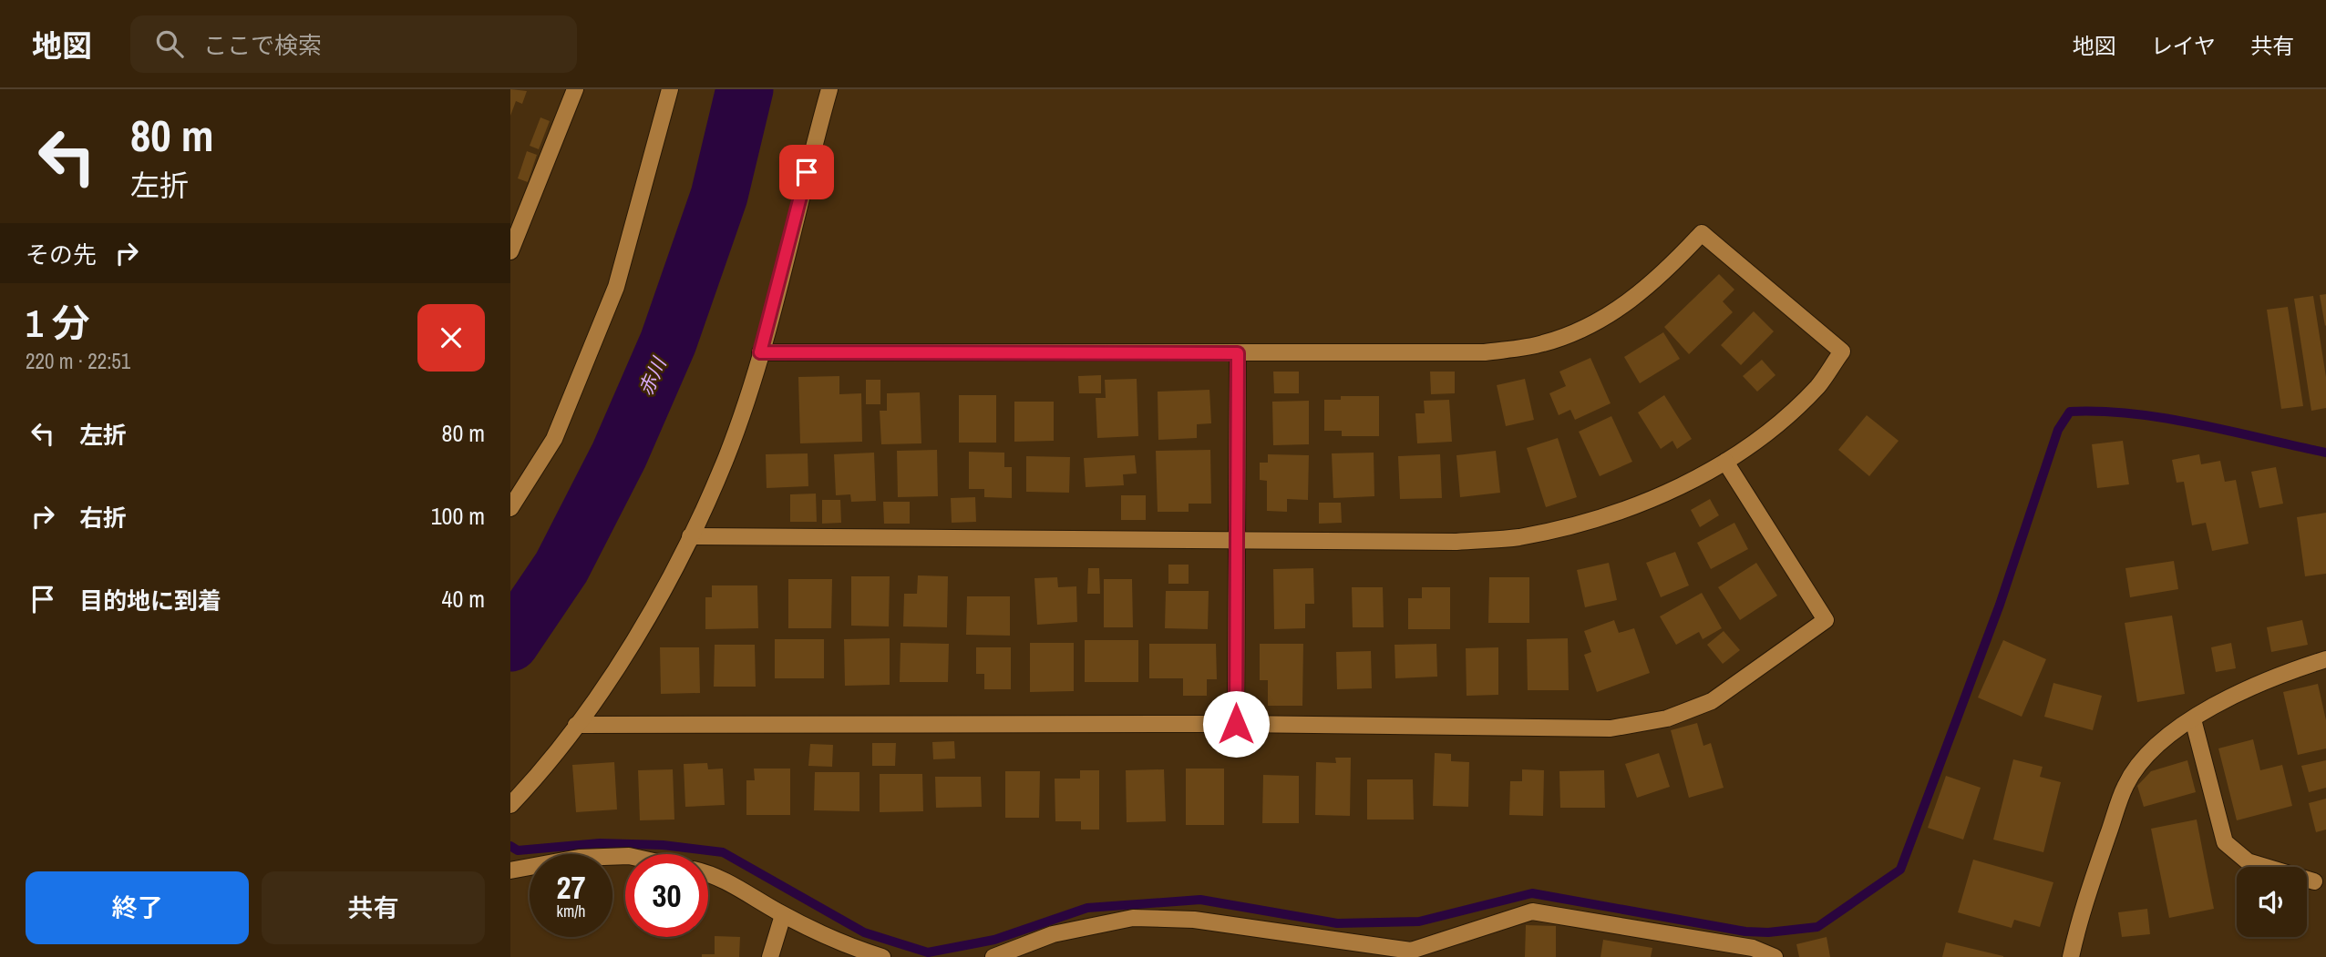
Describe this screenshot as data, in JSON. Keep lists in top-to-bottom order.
{
  "water": ["赤川"],
  "page": {
    "header": "地図",
    "search": "ここで検索",
    "nav": ["地図", "レイヤ", "共有"],
    "turn": ["80 m", "左折"],
    "then": "その先",
    "heading": ["1 分", "220 m · 22:51"],
    "list": [
      {
        "name": "左折",
        "value": "80 m"
      },
      {
        "name": "右折",
        "value": "100 m"
      },
      {
        "name": "目的地に到着",
        "value": "40 m"
      }
    ],
    "speed": "27 km/h",
    "limit": "30",
    "buttons": ["終了", "共有"]
  }
}
